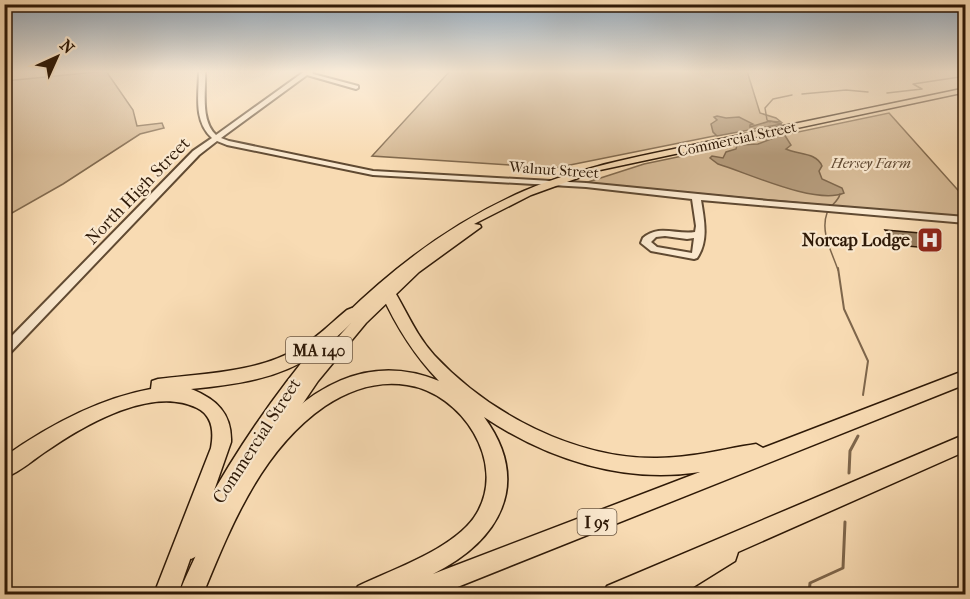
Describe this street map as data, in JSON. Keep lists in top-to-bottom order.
{
  "streets": {
    "highway": ["Commercial Street", "MA 140", "I 95"],
    "street": ["Walnut Street", "North High Street"]
  },
  "crossings": [
    ["Commercial Street", "Walnut Street"],
    ["Walnut Street", "North High Street"]
  ],
  "parks": ["Hersey Farm"],
  "places": {
    "hospital": ["Norcap Lodge"]
  },
  "north": "top right"
}
